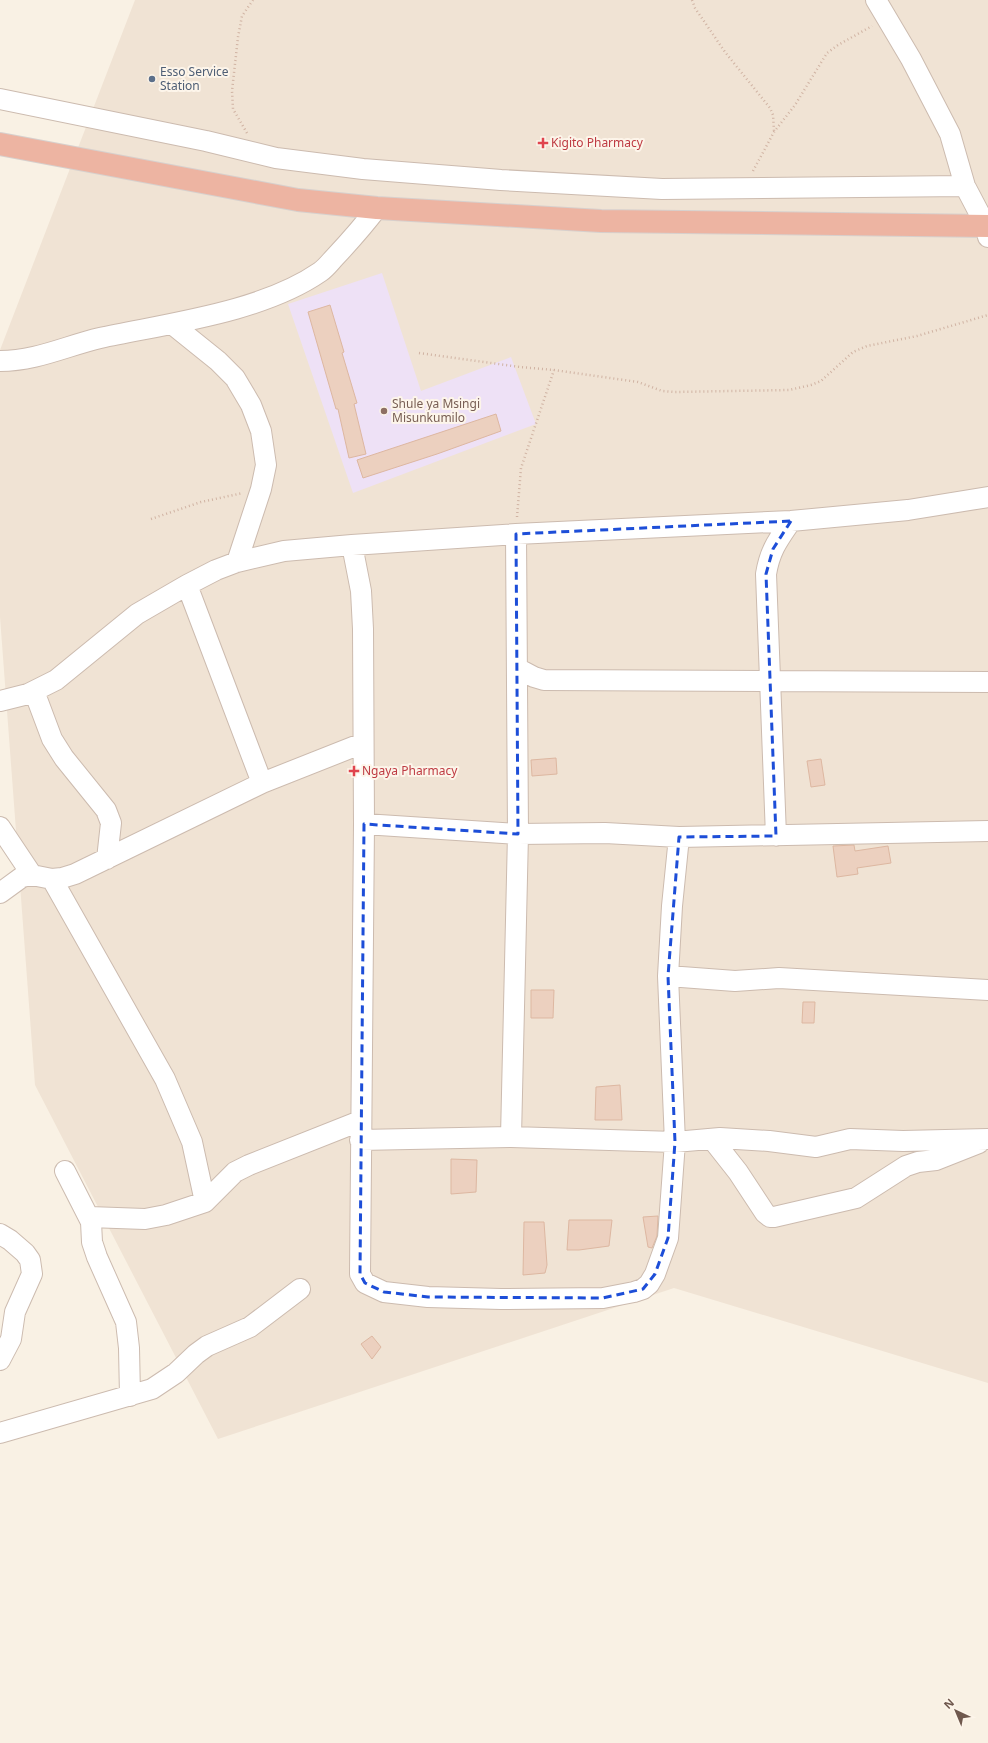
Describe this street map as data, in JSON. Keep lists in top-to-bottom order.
{
  "places": {
    "other": ["Esso Service Station", "Shule ya Msingi Misunkumilo"],
    "health": ["Kigito Pharmacy", "Ngaya Pharmacy"]
  },
  "north": "top left"
}
